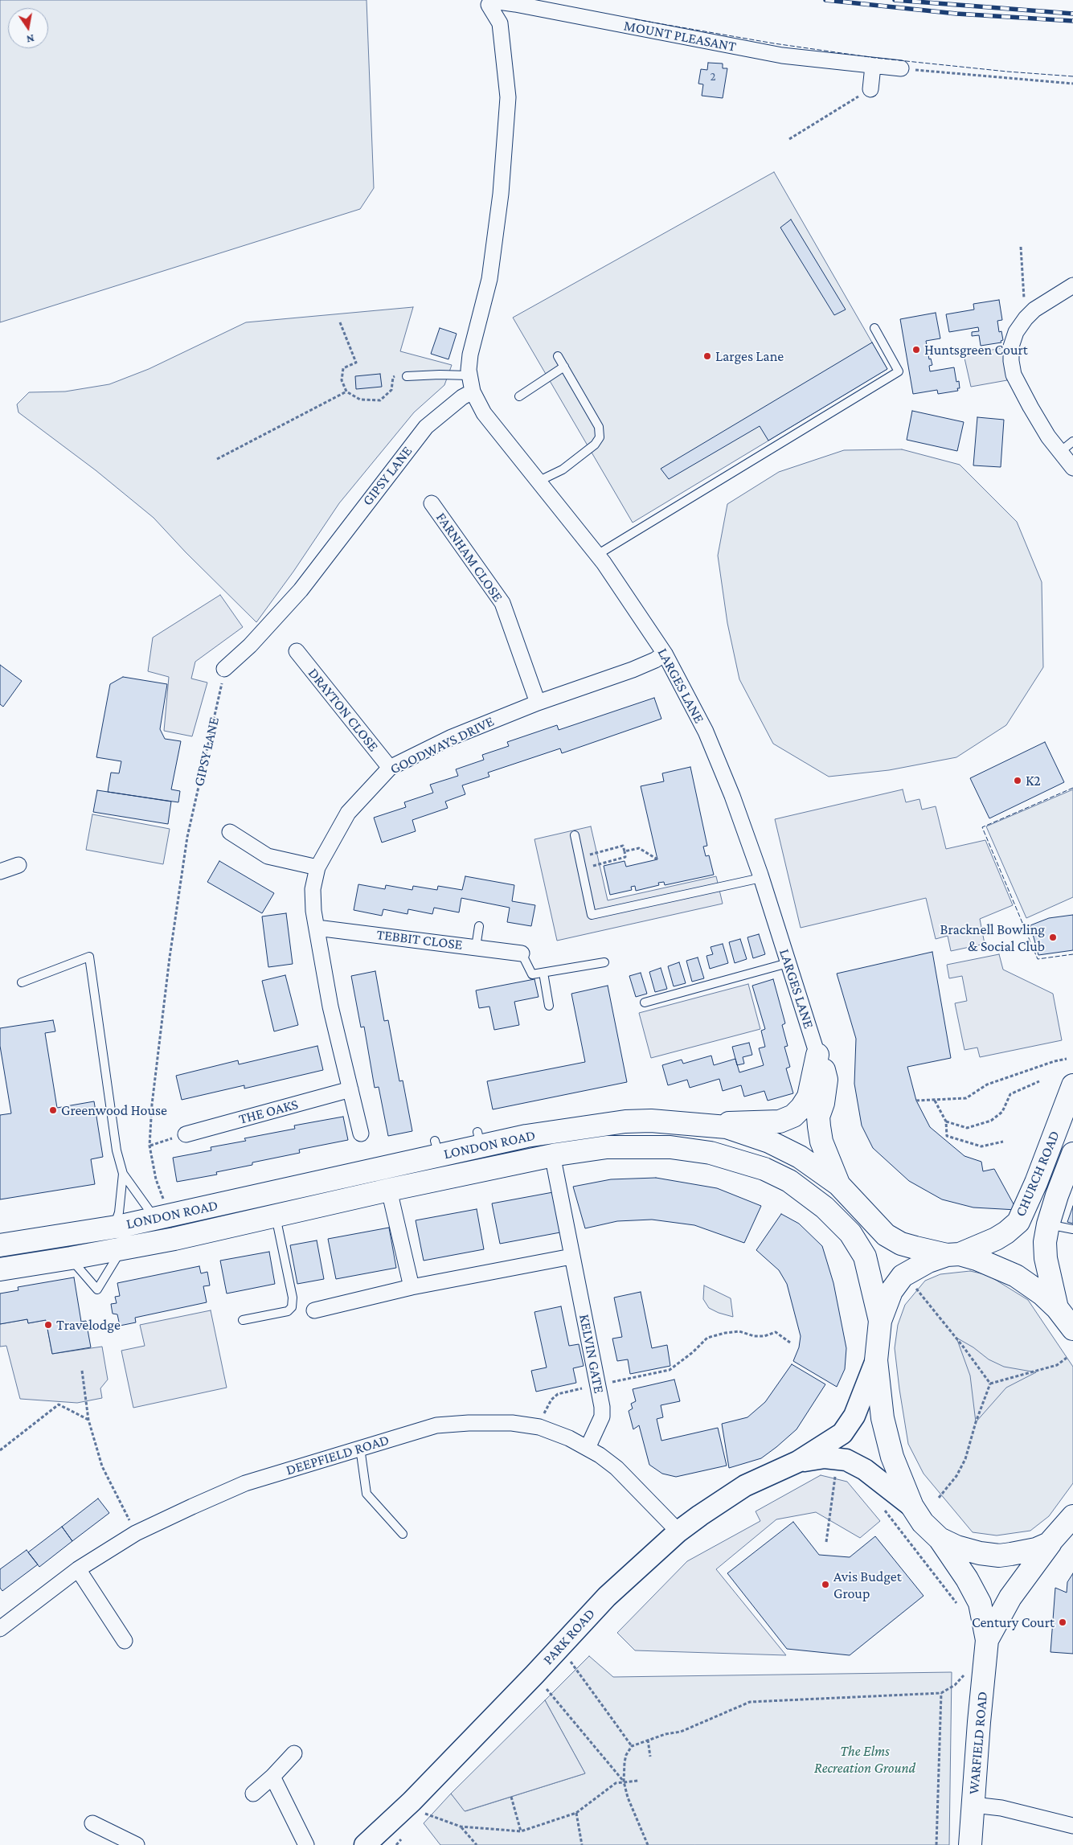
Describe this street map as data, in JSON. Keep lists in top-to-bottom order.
{
  "streets": {
    "main road": ["LONDON ROAD", "CHURCH ROAD", "WARFIELD ROAD"],
    "street": [
      "MOUNT PLEASANT",
      "GIPSY LANE",
      "FARNHAM CLOSE",
      "LARGES LANE",
      "DRAYTON CLOSE",
      "GOODWAYS DRIVE",
      "TEBBIT CLOSE",
      "THE OAKS",
      "KELVIN GATE",
      "DEEPFIELD ROAD",
      "PARK ROAD"
    ]
  },
  "crossings": [
    ["MOUNT PLEASANT", "LARGES LANE"],
    ["GIPSY LANE", "LARGES LANE"],
    ["GIPSY LANE", "LONDON ROAD"],
    ["FARNHAM CLOSE", "GOODWAYS DRIVE"],
    ["LARGES LANE", "GOODWAYS DRIVE"],
    ["DRAYTON CLOSE", "GOODWAYS DRIVE"],
    ["GOODWAYS DRIVE", "TEBBIT CLOSE"],
    ["LONDON ROAD", "CHURCH ROAD"],
    ["KELVIN GATE", "DEEPFIELD ROAD"],
    ["DEEPFIELD ROAD", "PARK ROAD"]
  ],
  "parks": ["The Elms Recreation Ground"],
  "places": [
    "Huntsgreen Court",
    "Larges Lane",
    "K2",
    "Bracknell Bowling & Social Club",
    "Greenwood House",
    "Travelodge",
    "Avis Budget Group",
    "Century Court"
  ],
  "house_numbers": ["2"],
  "north": "bottom"
}
